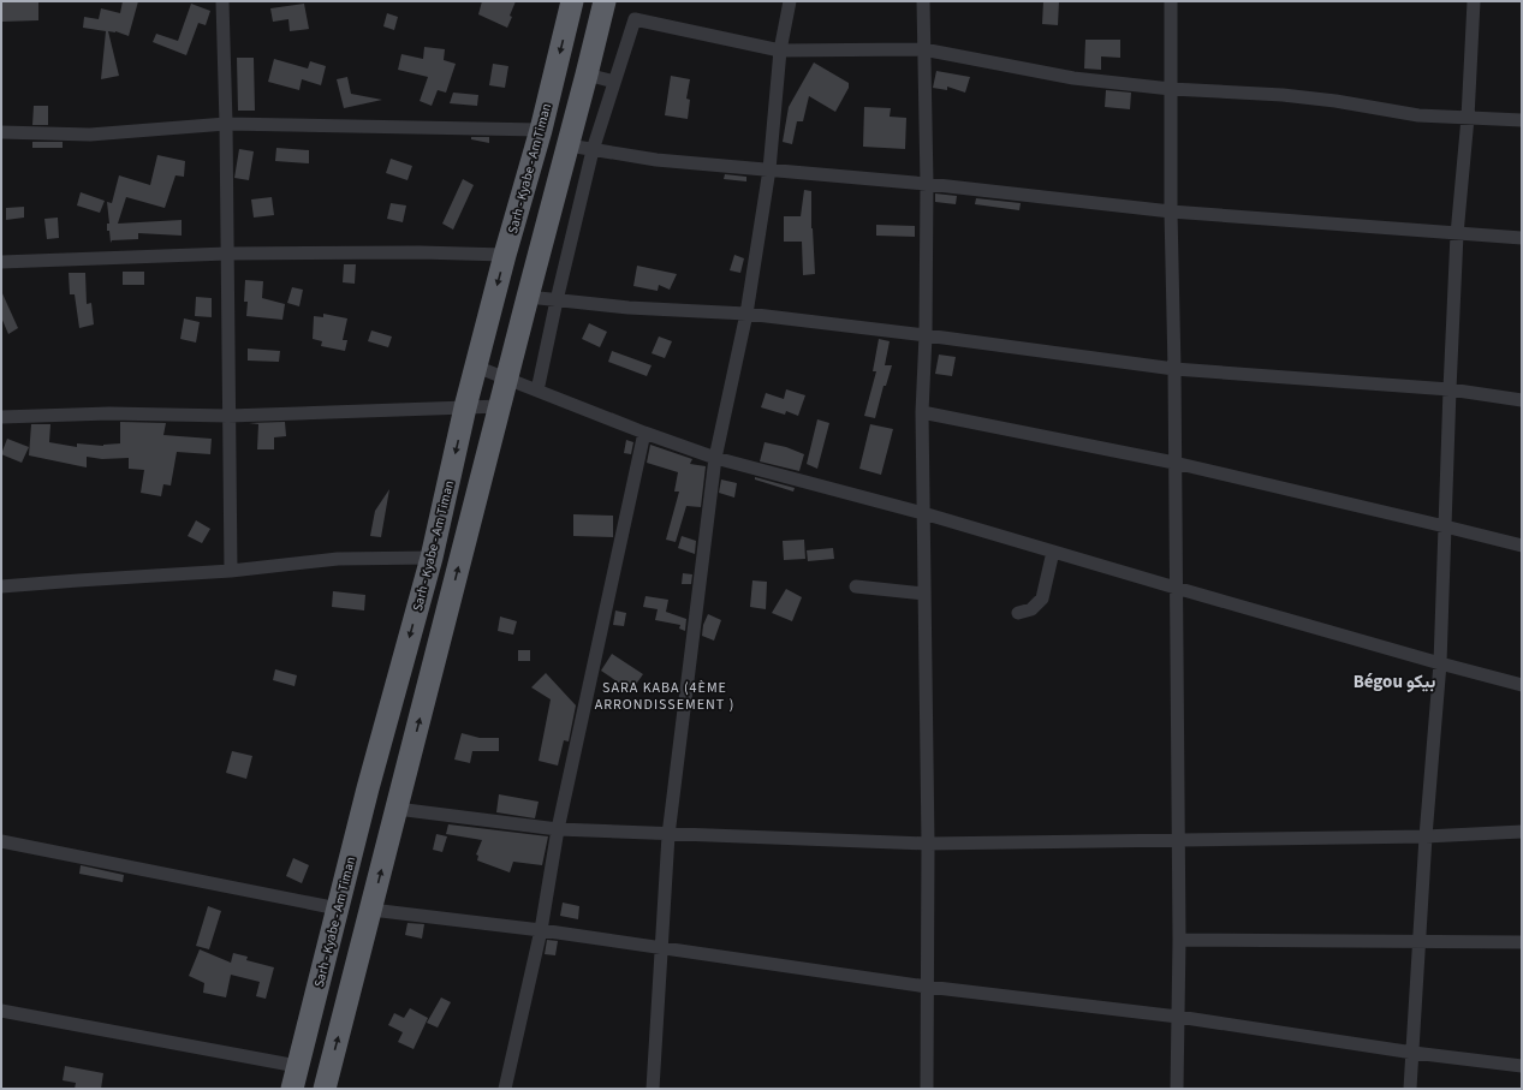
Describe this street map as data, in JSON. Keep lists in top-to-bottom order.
{
  "streets": {
    "highway": ["Sarh - Kyabe - Am Timan"]
  },
  "districts": ["Bégou بيكو", "SARA KABA (4ÈME ARRONDISSEMENT )"]
}
